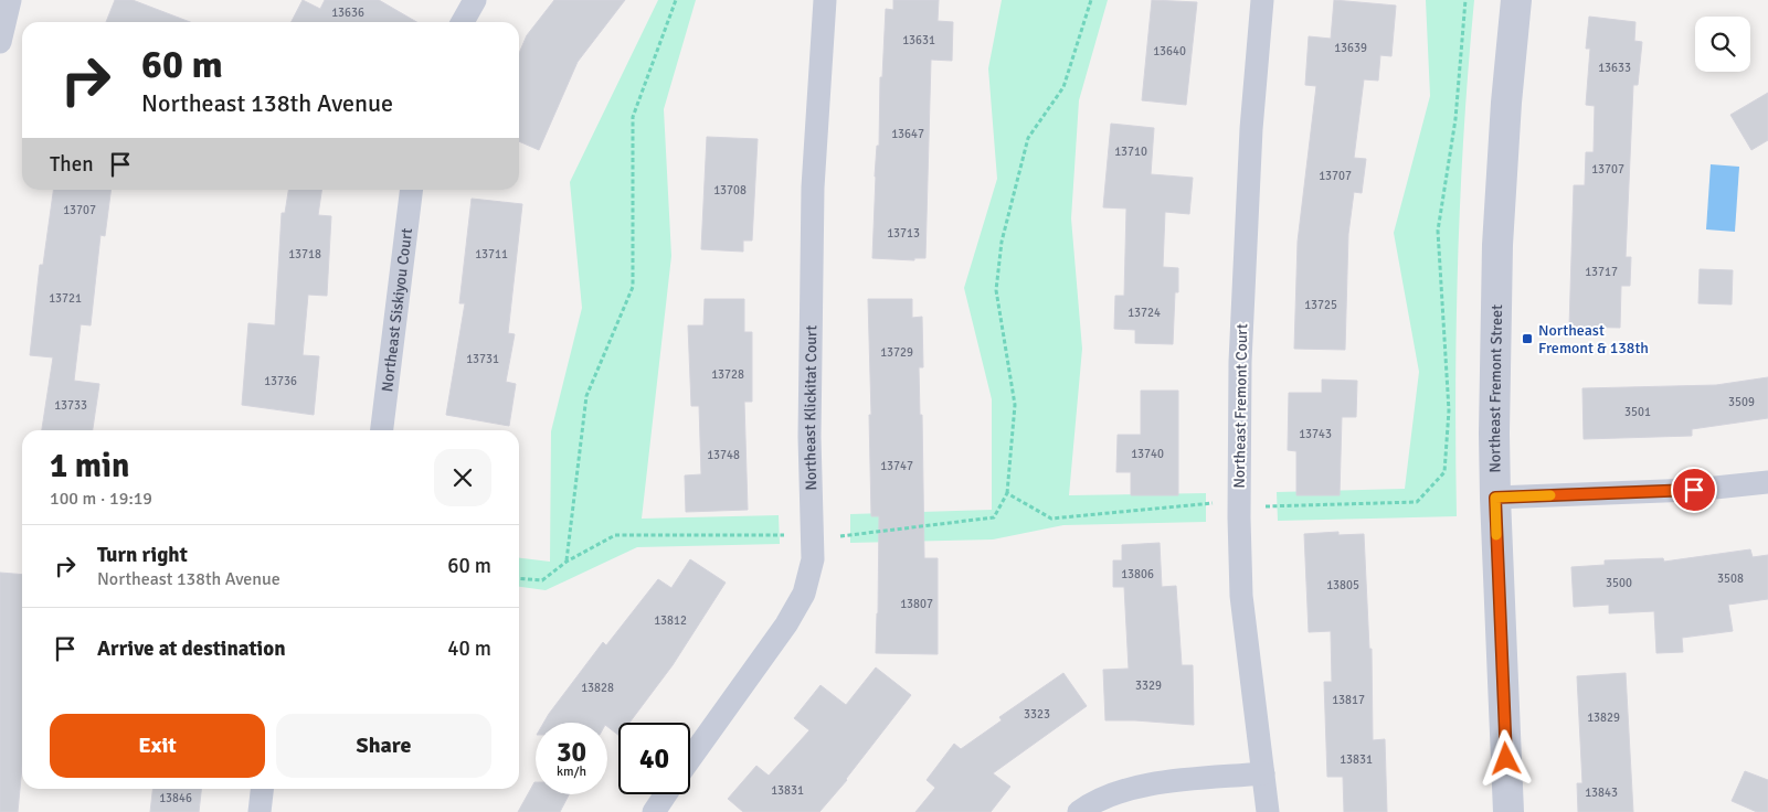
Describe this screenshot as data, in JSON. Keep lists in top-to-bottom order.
{
  "streets": {
    "street": [
      "Northeast Siskiyou Court",
      "Northeast Fremont Street",
      "Northeast Fremont Court",
      "Northeast Klickitat Court"
    ]
  },
  "places": {
    "transit": ["Northeast Fremont & 138th"]
  },
  "house_numbers": [
    "13636",
    "13631",
    "13639",
    "13640",
    "13633",
    "13647",
    "13710",
    "13707",
    "13707",
    "13708",
    "13707",
    "13713",
    "13718",
    "13711",
    "13717",
    "13721",
    "13725",
    "13724",
    "13729",
    "13731",
    "13728",
    "13736",
    "3509",
    "13733",
    "3501",
    "13743",
    "13740",
    "13748",
    "13747",
    "13806",
    "3508",
    "3500",
    "13805",
    "13807",
    "13812",
    "3329",
    "13828",
    "13817",
    "3323",
    "13829",
    "13831",
    "13831",
    "13843",
    "13846"
  ],
  "page": {
    "turn": ["60 m", "Northeast 138th Avenue"],
    "then": "Then",
    "heading": ["1 min", "100 m · 19:19"],
    "list": [
      {
        "name": "Turn right",
        "note": "Northeast 138th Avenue",
        "value": "60 m"
      },
      {
        "name": "Arrive at destination",
        "value": "40 m"
      }
    ],
    "buttons": ["Exit", "Share"],
    "speed": "30 km/h",
    "limit": "40"
  }
}
